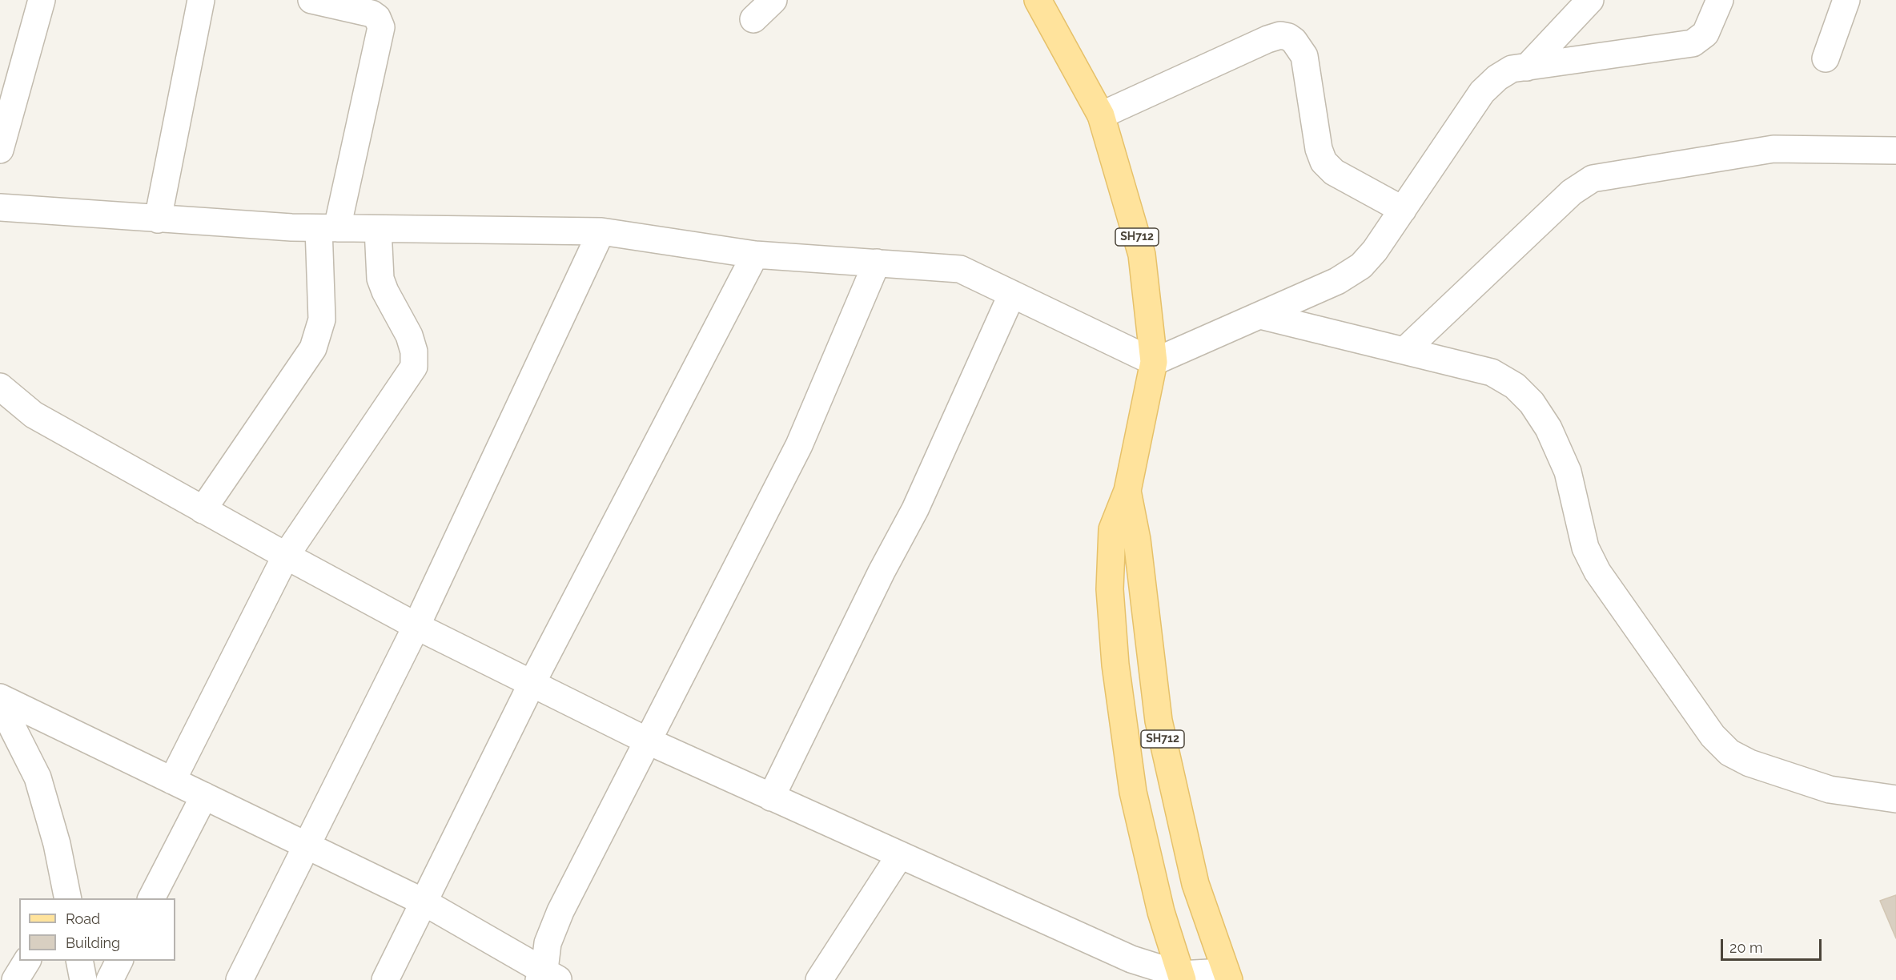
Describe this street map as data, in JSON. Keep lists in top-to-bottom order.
{
  "streets": {
    "main road": ["SH712"]
  },
  "legend": ["Road", "Building"],
  "scale_bar": "20 m"
}
